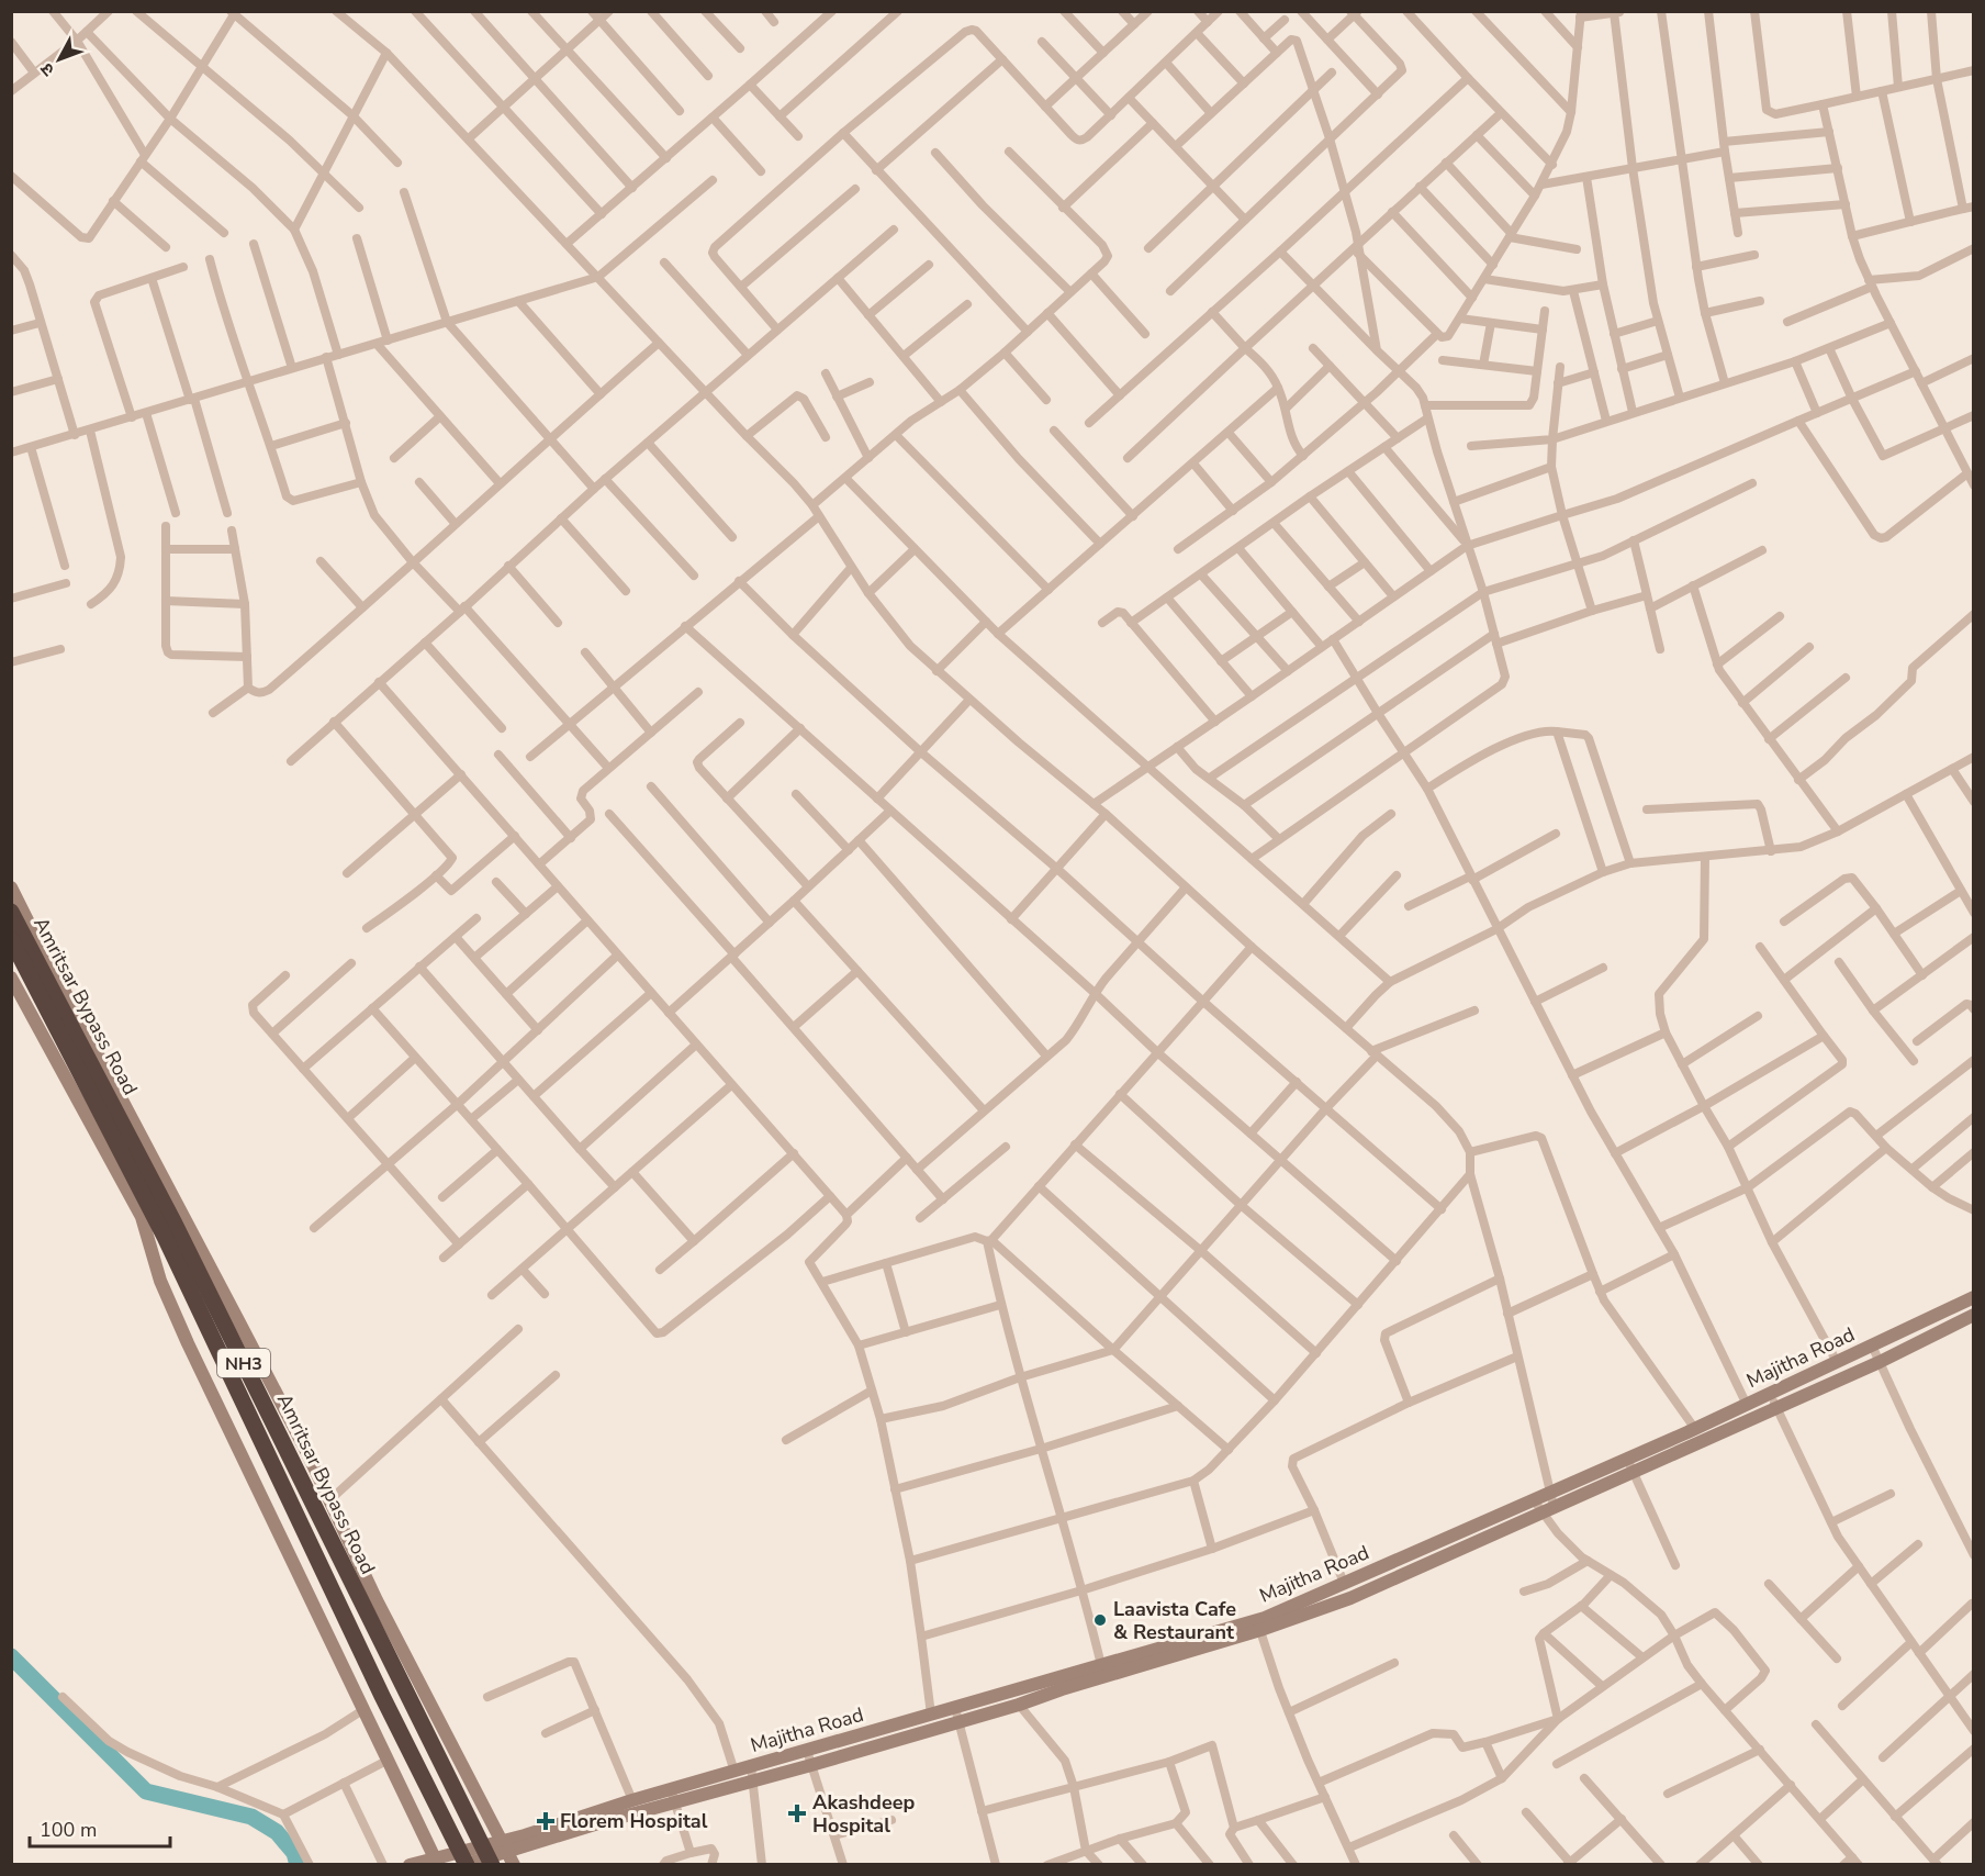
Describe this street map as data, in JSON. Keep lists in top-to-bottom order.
{
  "streets": {
    "highway": ["Amritsar Bypass Road", "NH3"],
    "main road": ["Majitha Road"]
  },
  "crossings": [
    ["Amritsar Bypass Road", "Majitha Road"]
  ],
  "places": {
    "other": ["Laavista Cafe & Restaurant"],
    "health": ["Akashdeep Hospital", "Florem Hospital"]
  },
  "scale_bar": "100 m",
  "north": "bottom left"
}
